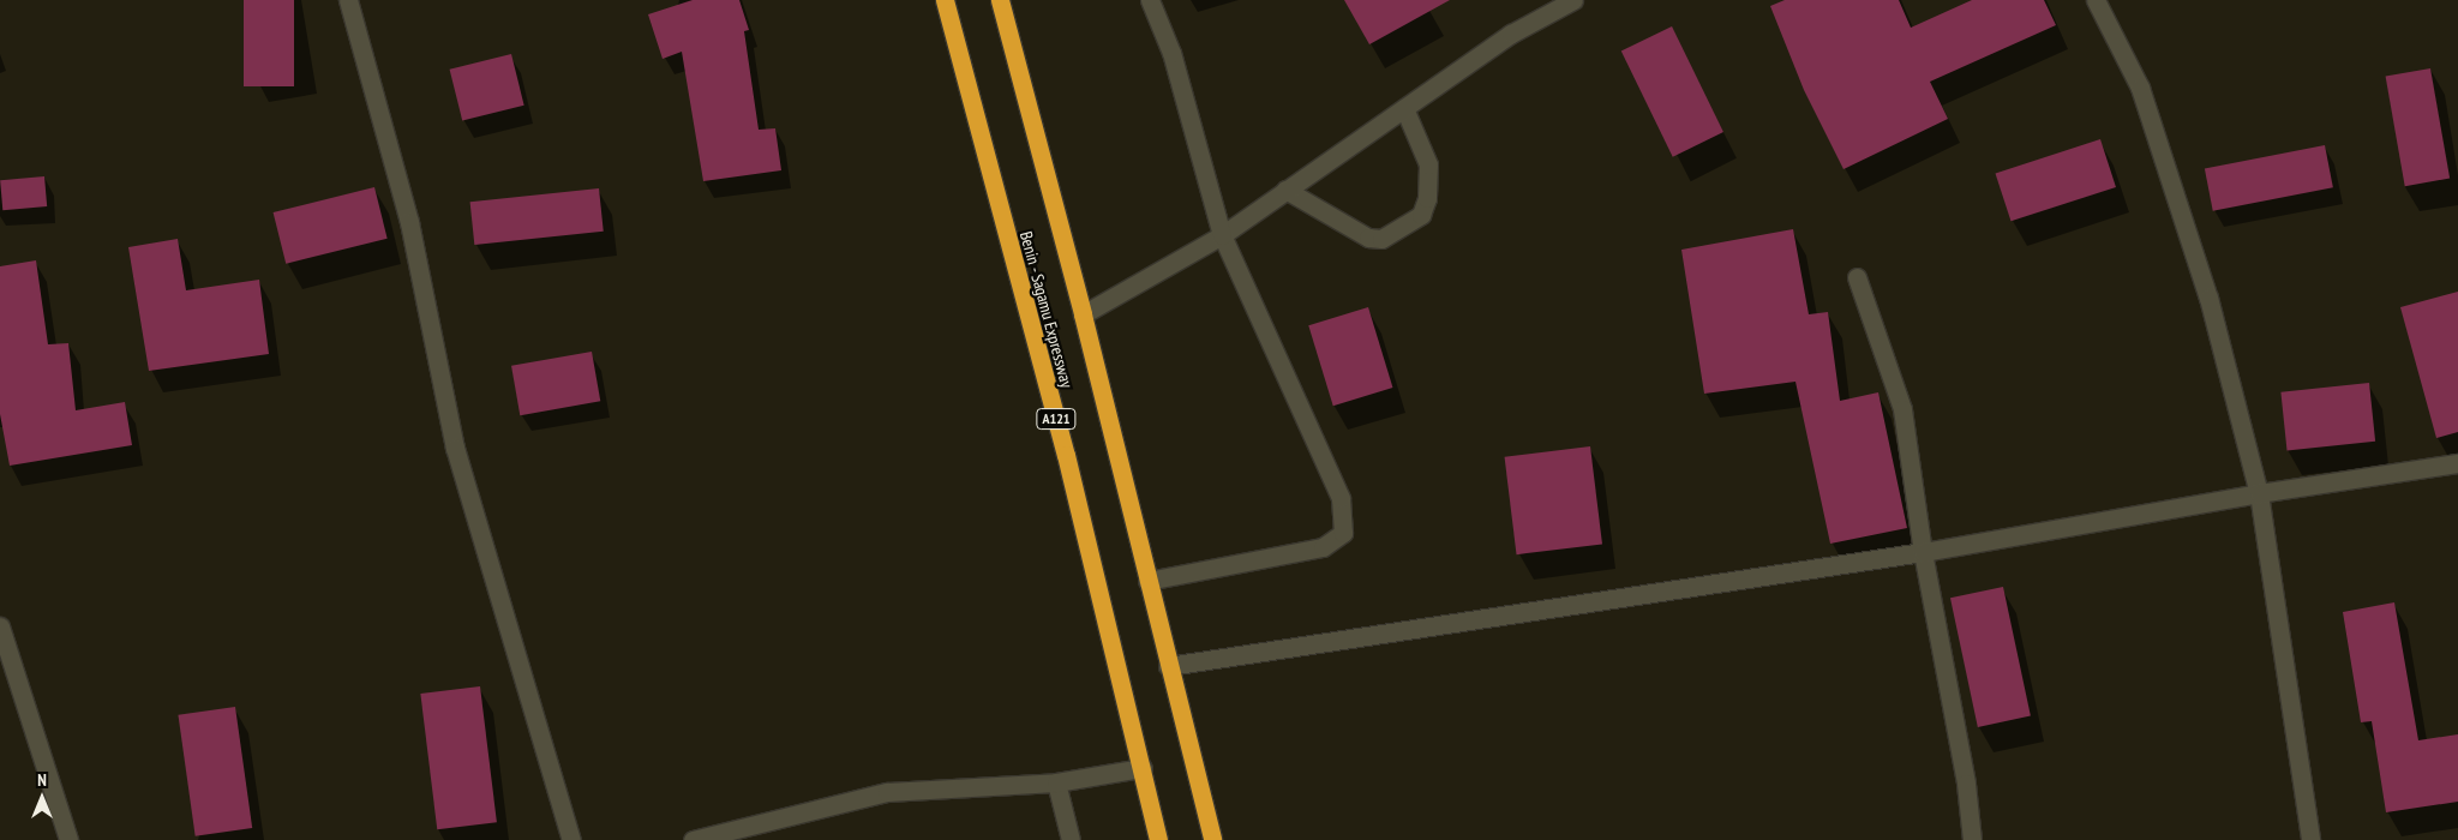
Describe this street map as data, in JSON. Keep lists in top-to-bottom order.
{
  "streets": {
    "highway": ["Benin - Sagamu Expressway", "A121"]
  },
  "north": "top"
}
